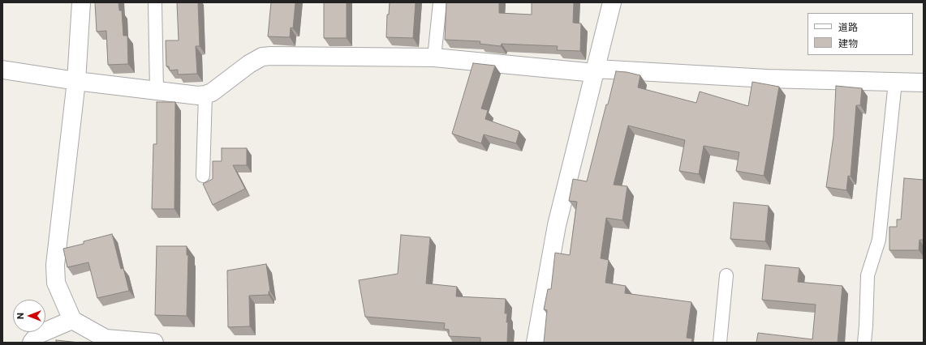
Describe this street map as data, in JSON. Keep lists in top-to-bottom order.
{
  "legend": ["道路", "建物"],
  "north": "left"
}
